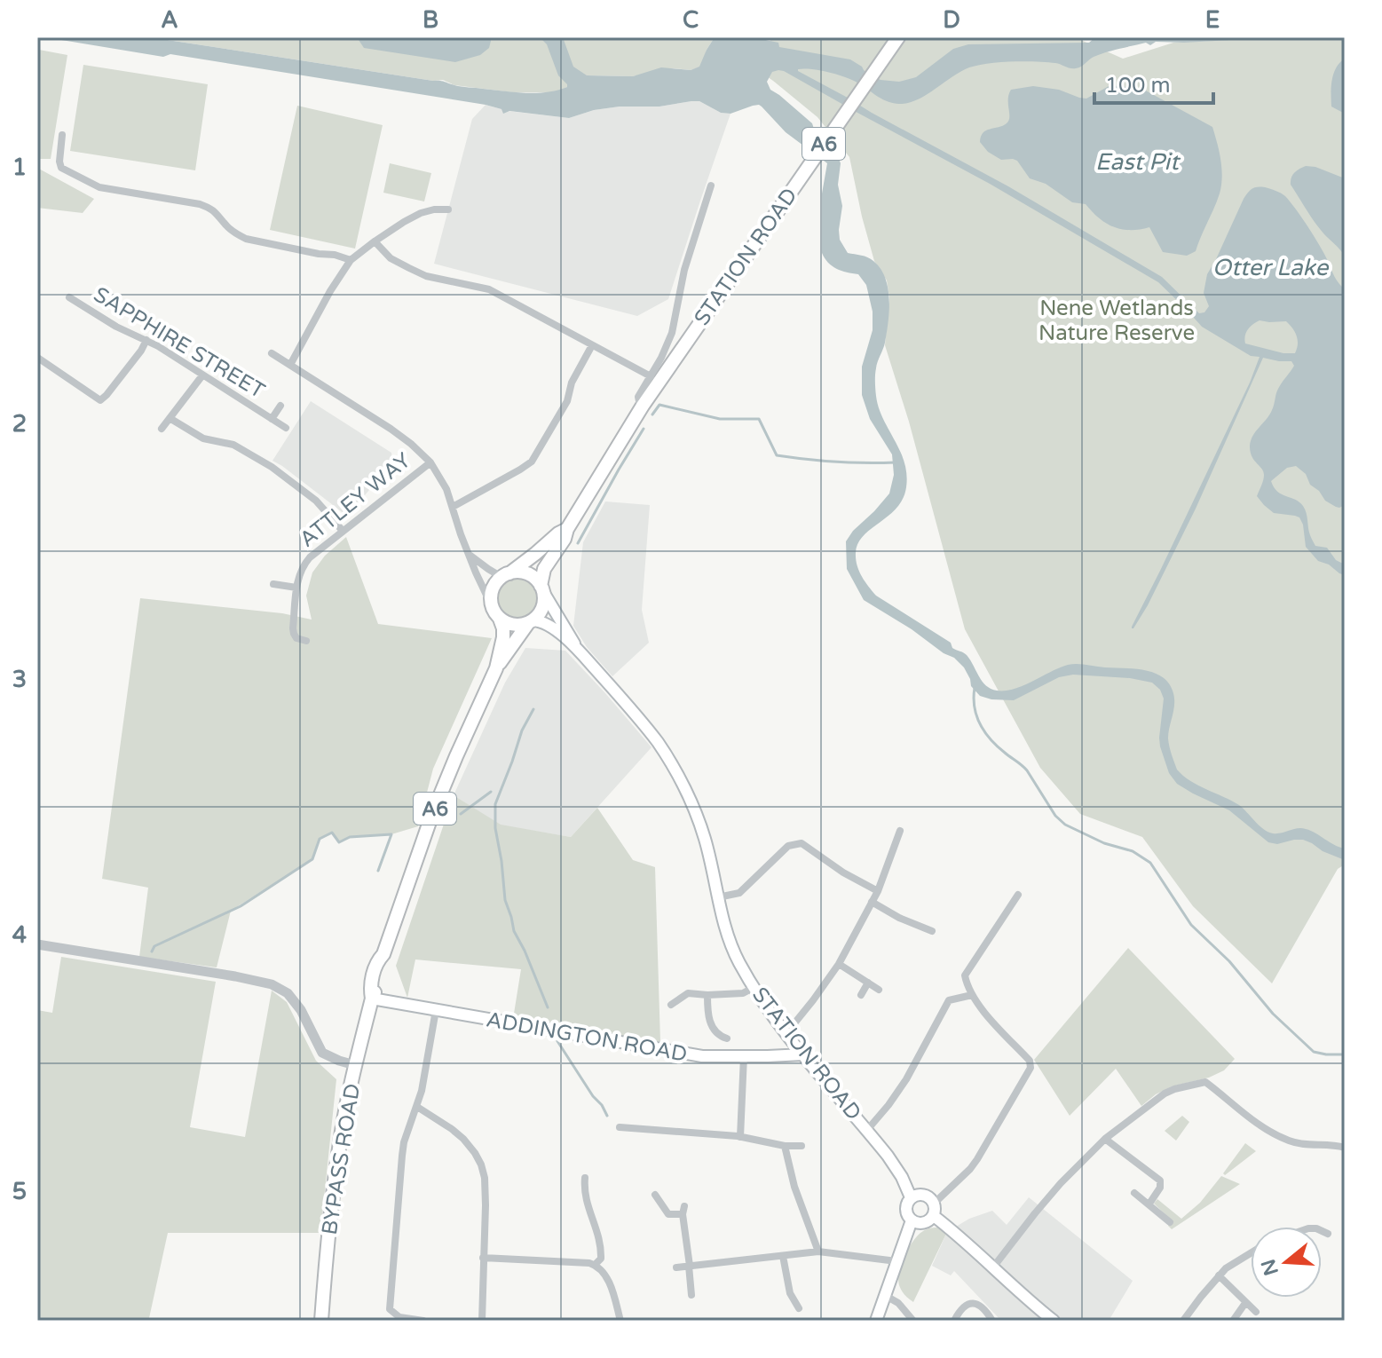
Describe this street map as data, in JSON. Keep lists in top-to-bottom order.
{
  "streets": {
    "highway": ["A6", "STATION ROAD", "BYPASS ROAD"],
    "main road": ["ADDINGTON ROAD"],
    "street": ["SAPPHIRE STREET", "ATTLEY WAY"]
  },
  "crossings": [
    ["STATION ROAD", "ADDINGTON ROAD"],
    ["STATION ROAD", "BYPASS ROAD"],
    ["ADDINGTON ROAD", "BYPASS ROAD"]
  ],
  "water": ["East Pit", "Otter Lake"],
  "parks": ["Nene Wetlands Nature Reserve"],
  "scale_bar": "100 m",
  "north": "left",
  "grid": {
    "columns": [
      "A",
      "B",
      "C",
      "D",
      "E"
    ],
    "rows": [
      "1",
      "2",
      "3",
      "4",
      "5"
    ]
  }
}
